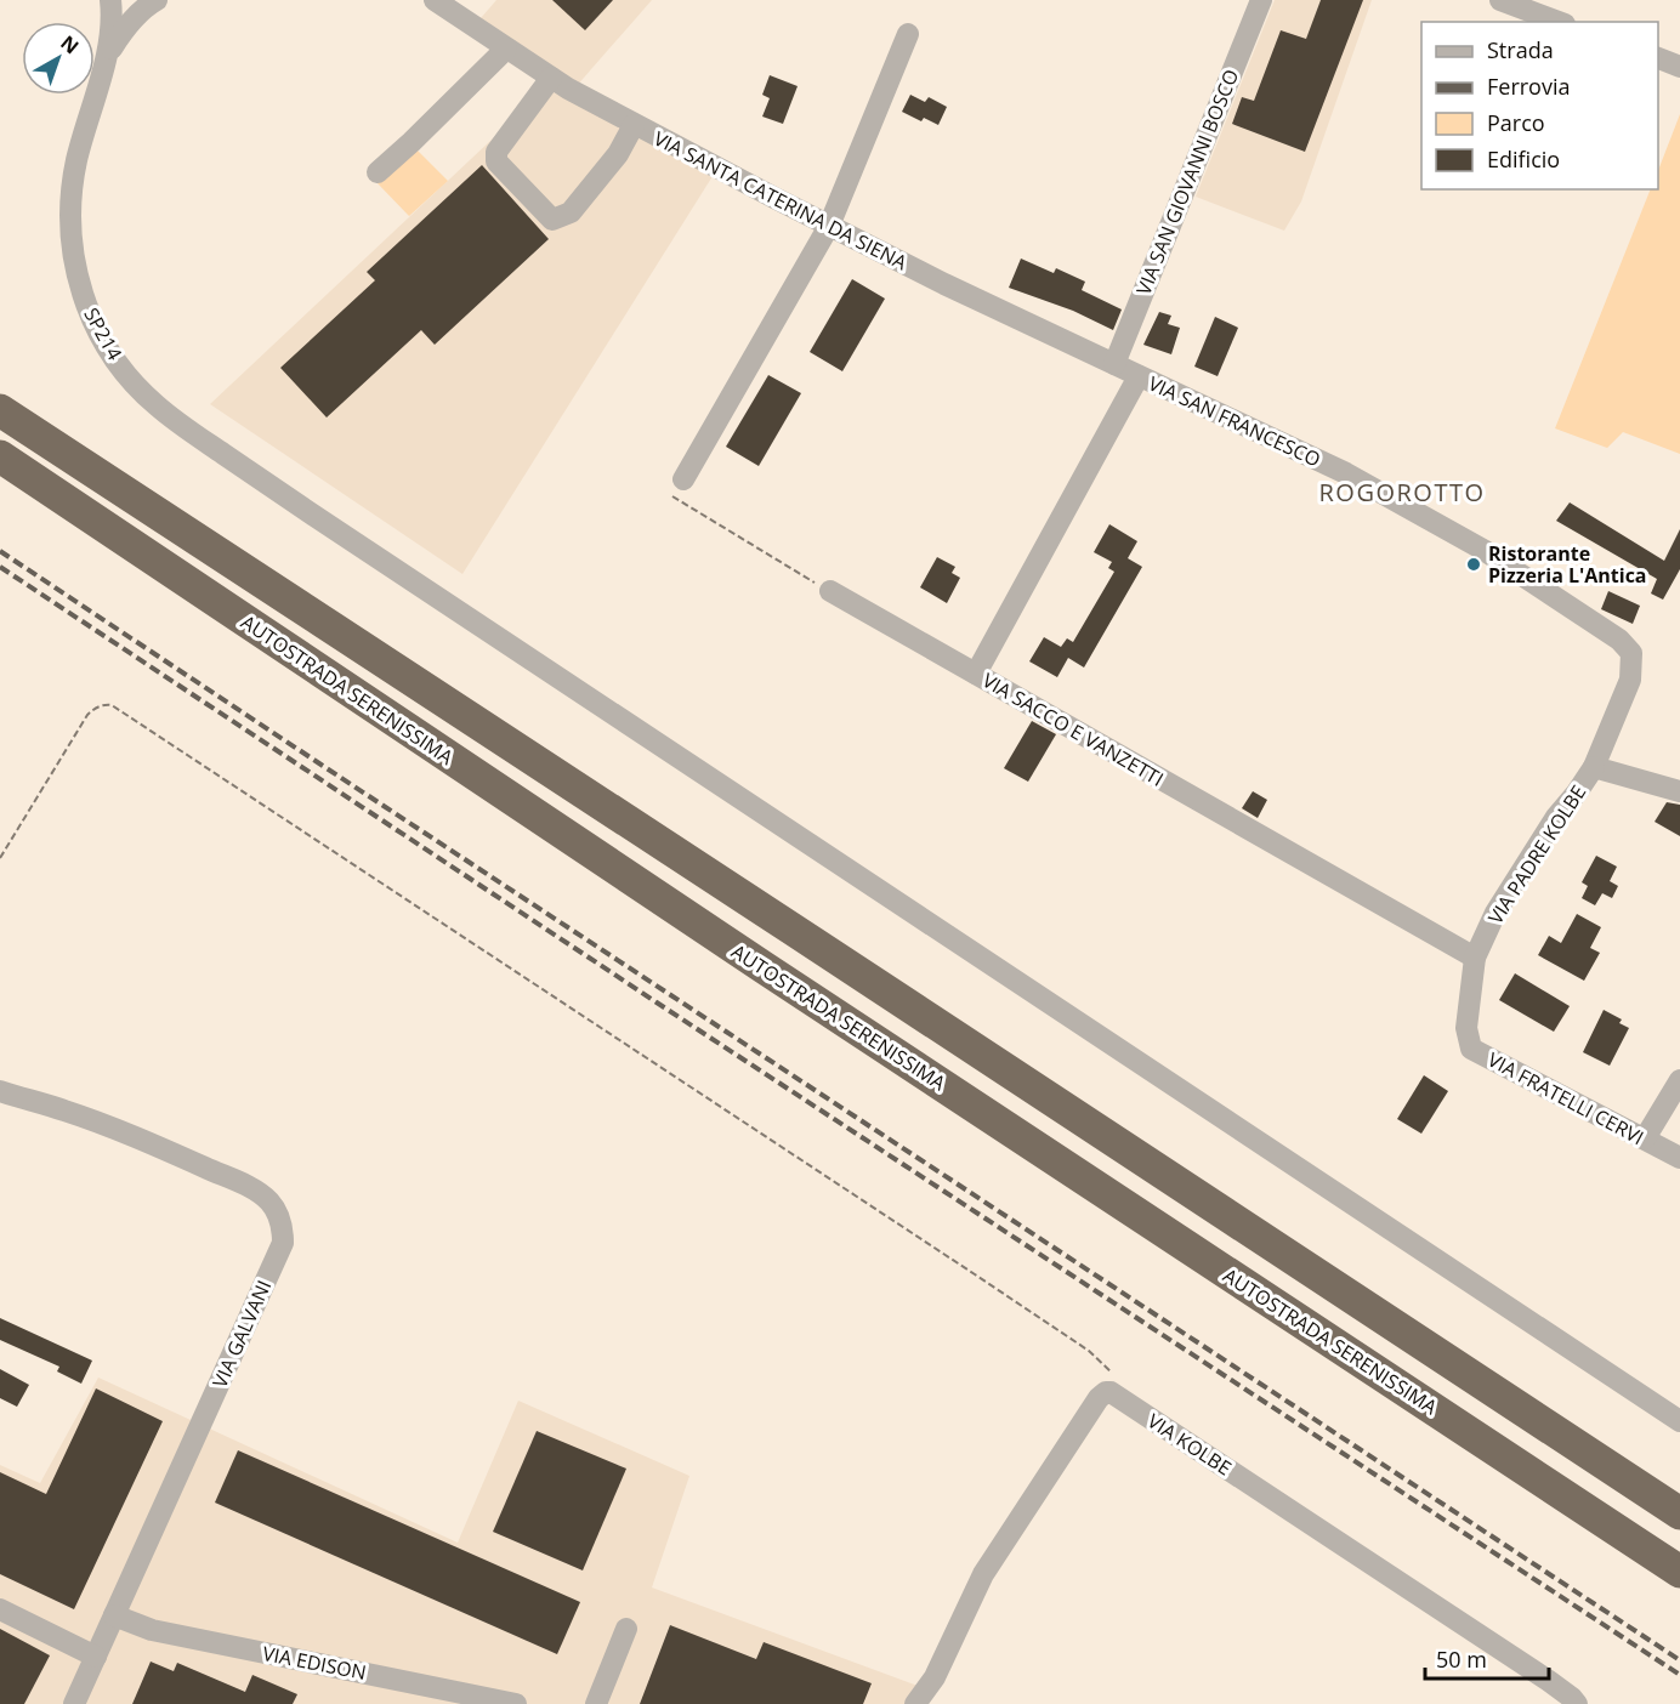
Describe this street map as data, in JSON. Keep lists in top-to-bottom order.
{
  "streets": {
    "highway": ["AUTOSTRADA SERENISSIMA"],
    "street": [
      "VIA SAN GIOVANNI BOSCO",
      "VIA SANTA CATERINA DA SIENA",
      "SP214",
      "VIA SAN FRANCESCO",
      "VIA SACCO E VANZETTI",
      "VIA PADRE KOLBE",
      "VIA FRATELLI CERVI",
      "VIA GALVANI",
      "VIA KOLBE",
      "VIA EDISON"
    ]
  },
  "crossings": [
    ["VIA SAN GIOVANNI BOSCO", "VIA SANTA CATERINA DA SIENA"],
    ["VIA SANTA CATERINA DA SIENA", "VIA SAN FRANCESCO"],
    ["VIA SAN FRANCESCO", "VIA PADRE KOLBE"],
    ["VIA SACCO E VANZETTI", "VIA PADRE KOLBE"],
    ["VIA PADRE KOLBE", "VIA FRATELLI CERVI"],
    ["VIA GALVANI", "VIA EDISON"]
  ],
  "districts": ["ROGOROTTO"],
  "places": ["Ristorante Pizzeria L'Antica"],
  "legend": [
    "Strada",
    "Ferrovia",
    "Parco",
    "Edificio"
  ],
  "scale_bar": "50 m",
  "north": "top right"
}
